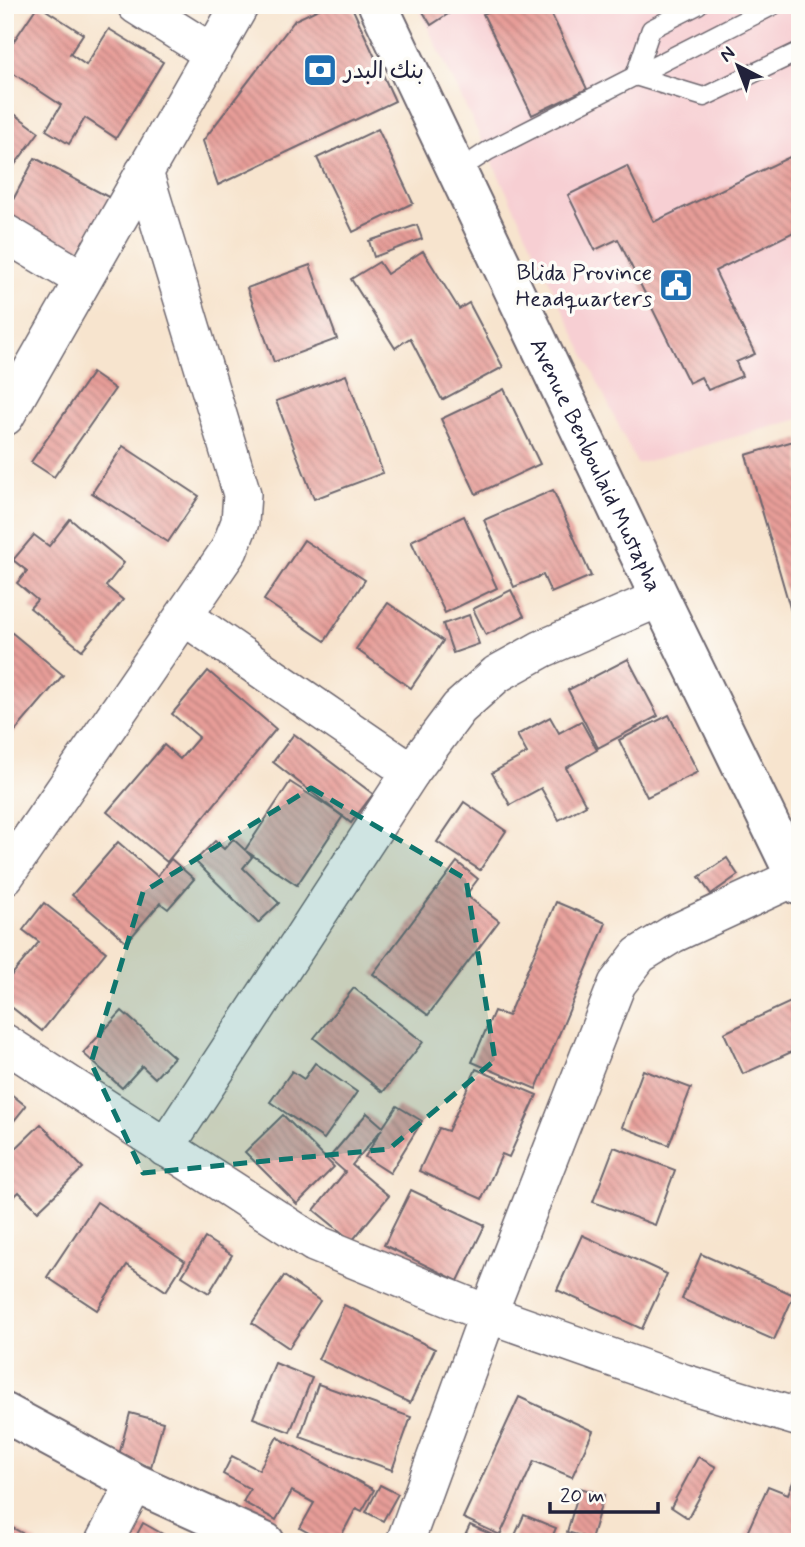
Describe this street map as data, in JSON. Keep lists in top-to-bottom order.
{
  "streets": {
    "main road": ["Avenue Benboulaid Mustapha"]
  },
  "places": {
    "bank": ["بنك البدر"],
    "public building": ["Blida Province Headquarters"]
  },
  "scale_bar": "20 m",
  "north": "top left"
}
